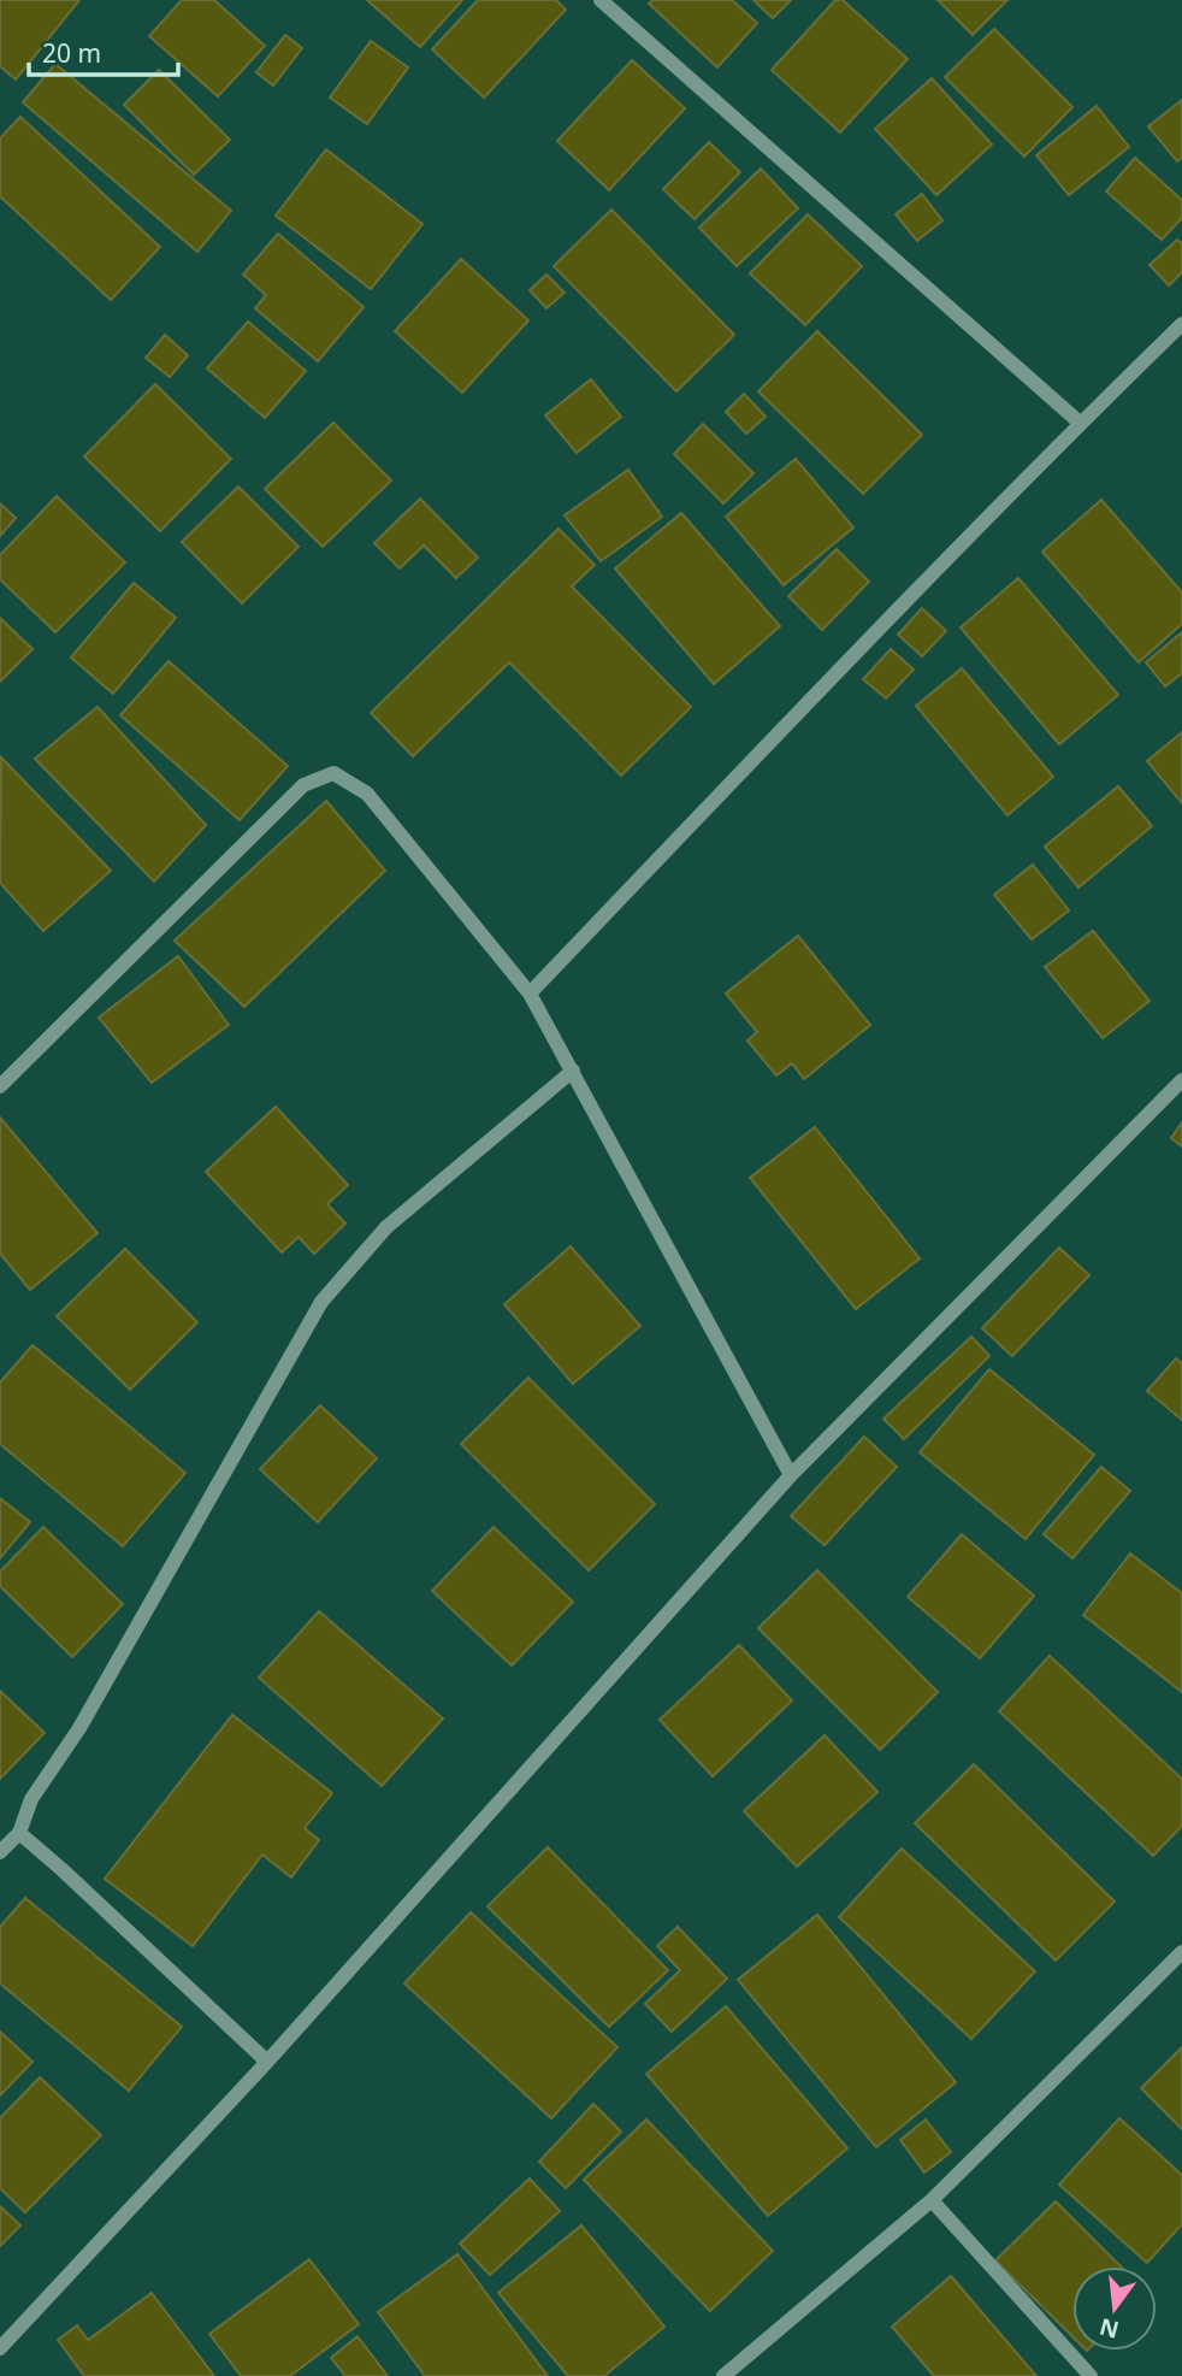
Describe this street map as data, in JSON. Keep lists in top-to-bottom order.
{
  "scale_bar": "20 m",
  "north": "bottom"
}
